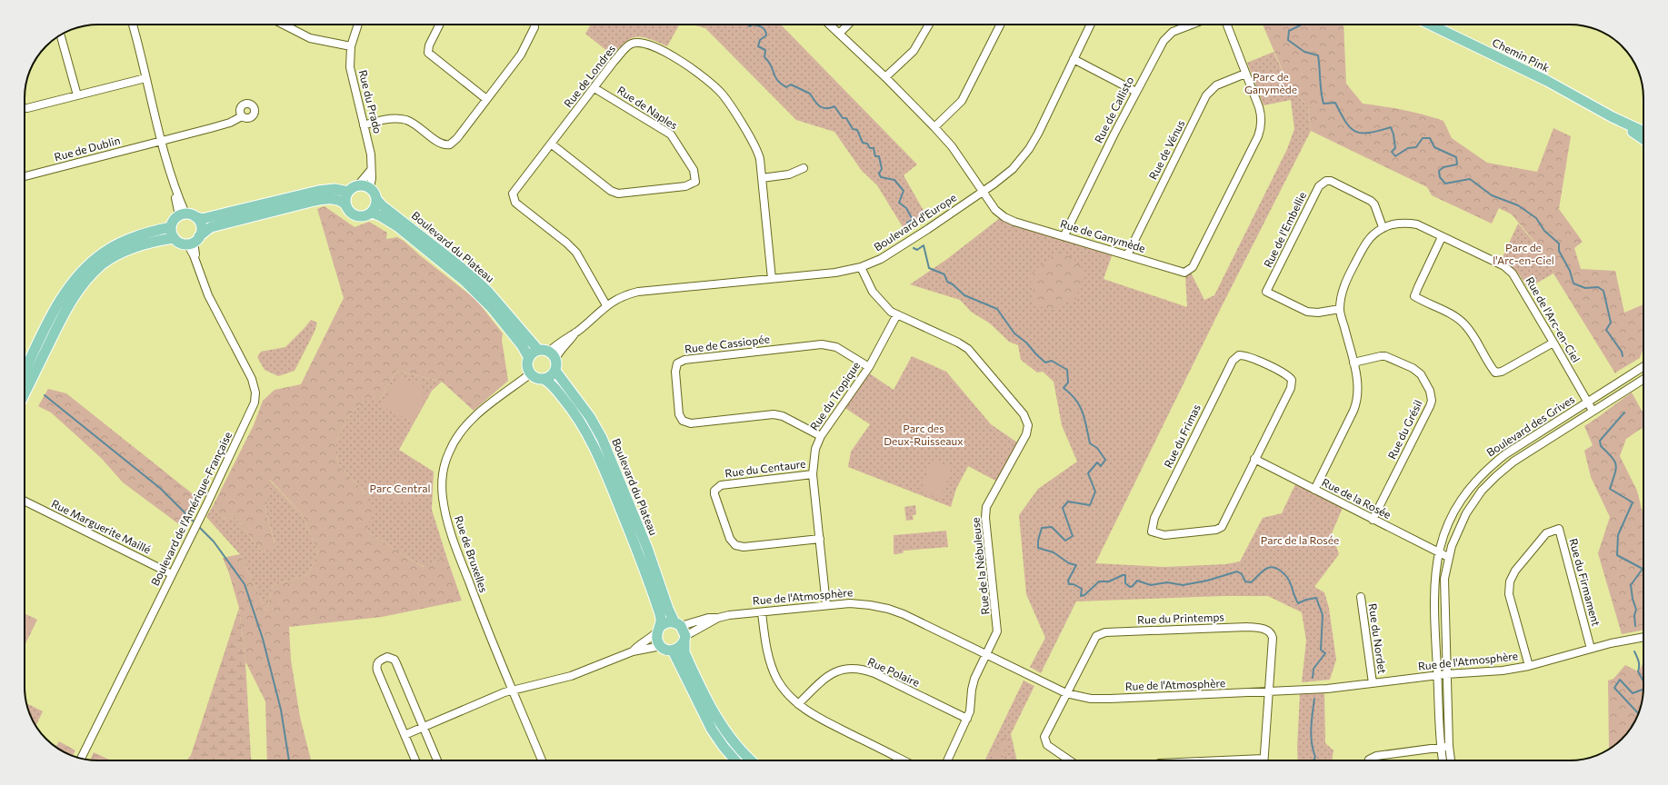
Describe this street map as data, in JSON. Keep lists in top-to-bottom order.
{
  "streets": {
    "main road": ["Chemin Pink", "Boulevard du Plateau"],
    "street": [
      "Rue de Londres",
      "Rue du Prado",
      "Rue de Naples",
      "Rue de Callisto",
      "Rue de Dublin",
      "Rue de Vénus",
      "Boulevard d'Europe",
      "Rue de l'Embellie",
      "Rue de Ganymède",
      "Rue de l'Arc-en-Ciel",
      "Rue de Cassiopée",
      "Rue du Tropique",
      "Boulevard des Grives",
      "Rue du Grésil",
      "Rue du Frimas",
      "Rue du Centaure",
      "Rue de la Rosée",
      "Boulevard de l'Amérique-Française",
      "Rue Marguerite Maillé",
      "Rue de Bruxelles",
      "Rue de la Nébuleuse",
      "Rue du Firmament",
      "Rue de l'Atmosphère",
      "Rue du Printemps",
      "Rue du Nordet",
      "Rue Polaire"
    ]
  },
  "crossings": [
    ["Rue de Londres", "Rue de Naples"],
    ["Rue de Londres", "Boulevard d'Europe"],
    ["Rue du Prado", "Boulevard du Plateau"],
    ["Rue de Callisto", "Rue de Ganymède"],
    ["Rue de Vénus", "Rue de Ganymède"],
    ["Boulevard d'Europe", "Rue de Ganymède"],
    ["Boulevard d'Europe", "Boulevard du Plateau"],
    ["Boulevard d'Europe", "Rue de Bruxelles"],
    ["Boulevard d'Europe", "Rue de la Nébuleuse"],
    ["Rue de l'Embellie", "Rue de l'Arc-en-Ciel"],
    ["Boulevard du Plateau", "Rue de Bruxelles"],
    ["Boulevard du Plateau", "Rue de l'Atmosphère"],
    ["Rue de l'Arc-en-Ciel", "Boulevard des Grives"],
    ["Rue de l'Arc-en-Ciel", "Rue du Grésil"],
    ["Rue de l'Arc-en-Ciel", "Rue de la Rosée"],
    ["Rue de Cassiopée", "Rue du Tropique"],
    ["Rue du Tropique", "Rue du Centaure"],
    ["Rue du Tropique", "Rue de la Nébuleuse"],
    ["Rue du Tropique", "Rue de l'Atmosphère"],
    ["Boulevard des Grives", "Rue de la Rosée"],
    ["Boulevard des Grives", "Rue de l'Atmosphère"],
    ["Rue du Grésil", "Rue de la Rosée"],
    ["Rue du Frimas", "Rue de la Rosée"],
    ["Boulevard de l'Amérique-Française", "Rue Marguerite Maillé"],
    ["Rue de la Nébuleuse", "Rue de l'Atmosphère"],
    ["Rue de la Nébuleuse", "Rue Polaire"],
    ["Rue du Firmament", "Rue de l'Atmosphère"],
    ["Rue de l'Atmosphère", "Rue du Printemps"],
    ["Rue de l'Atmosphère", "Rue du Nordet"]
  ],
  "parks": [
    "Parc de Ganymède",
    "Parc de l'Arc-en-Ciel",
    "Parc des Deux-Ruisseaux",
    "Parc Central",
    "Parc de la Rosée"
  ]
}
